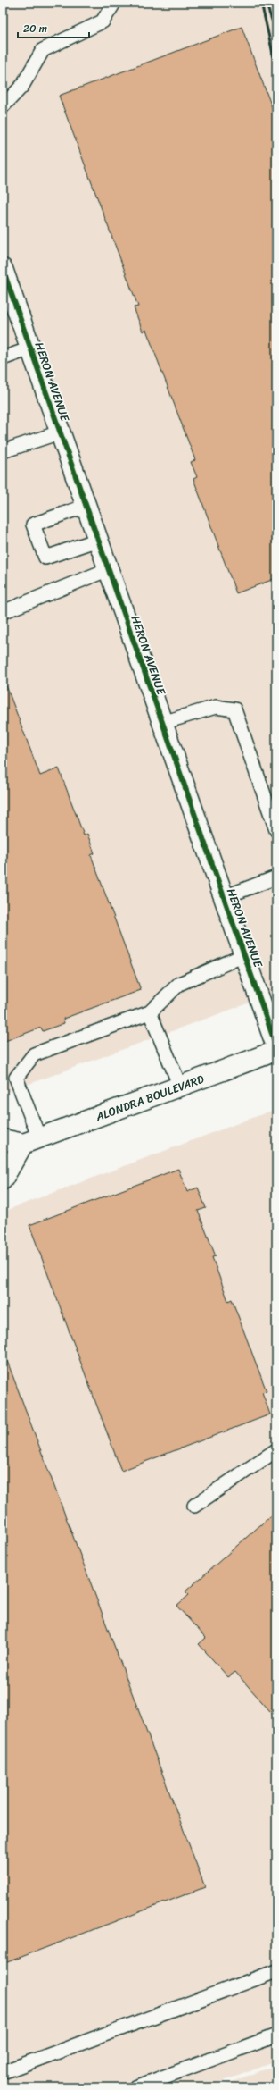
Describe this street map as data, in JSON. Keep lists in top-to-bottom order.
{
  "streets": {
    "street": ["HERON AVENUE", "ALONDRA BOULEVARD"]
  },
  "scale_bar": "20 m"
}
